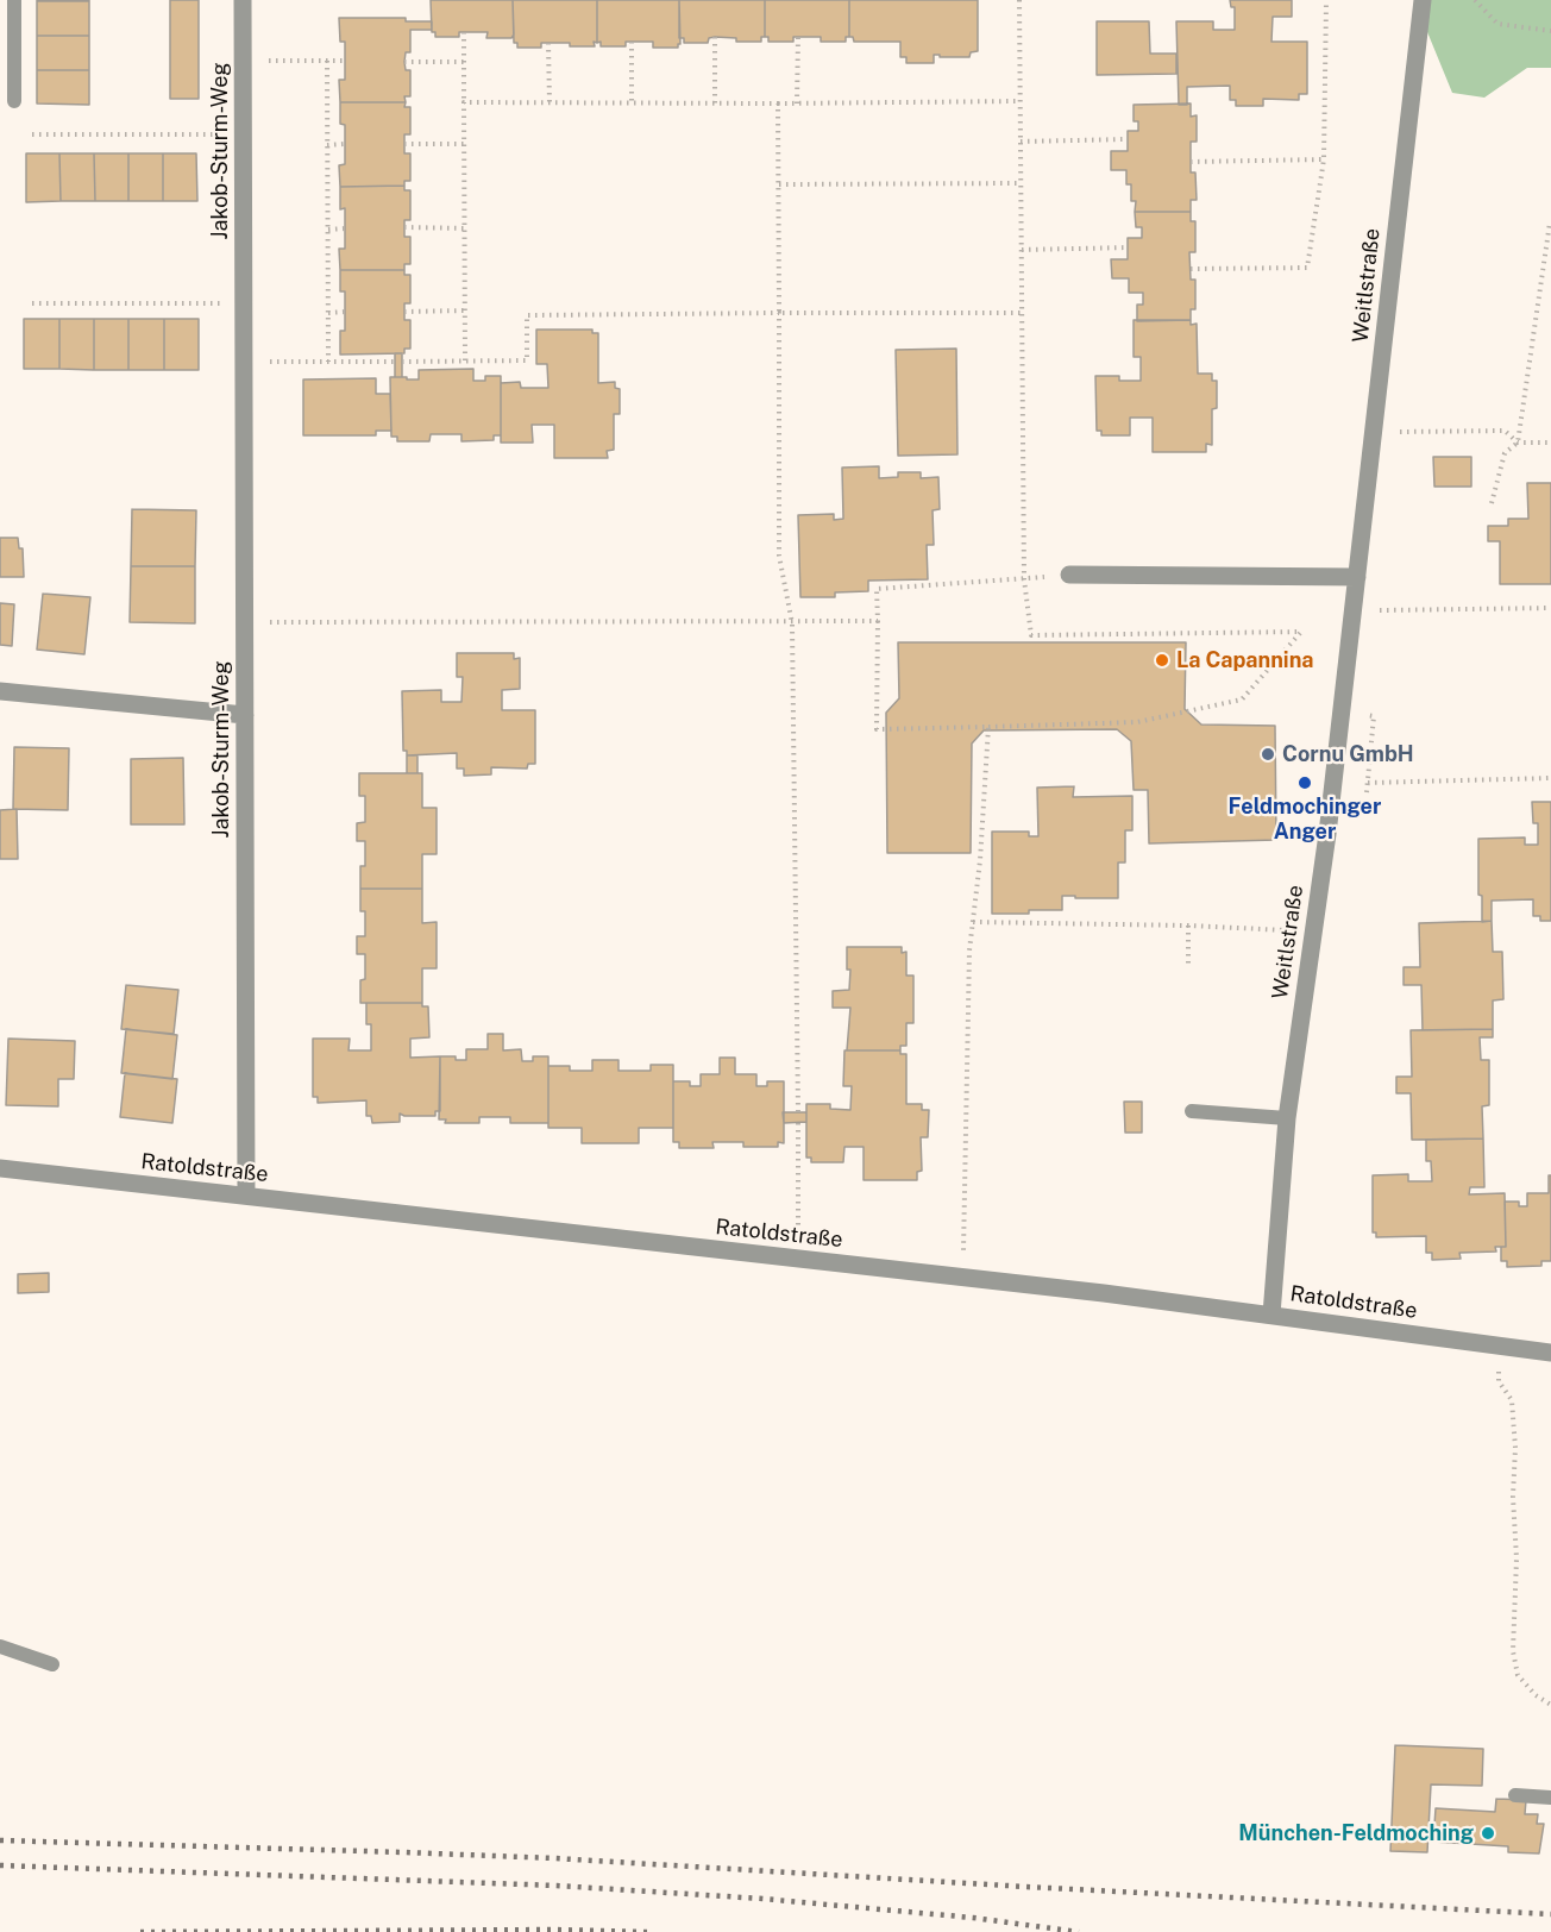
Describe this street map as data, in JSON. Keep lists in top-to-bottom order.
{
  "streets": {
    "street": ["Jakob-Sturm-Weg", "Weitlstraße", "Ratoldstraße"]
  },
  "crossings": [
    ["Jakob-Sturm-Weg", "Ratoldstraße"],
    ["Weitlstraße", "Ratoldstraße"]
  ],
  "places": [
    "La Capannina",
    "Cornu GmbH",
    "Feldmochinger Anger",
    "München-Feldmoching"
  ]
}
